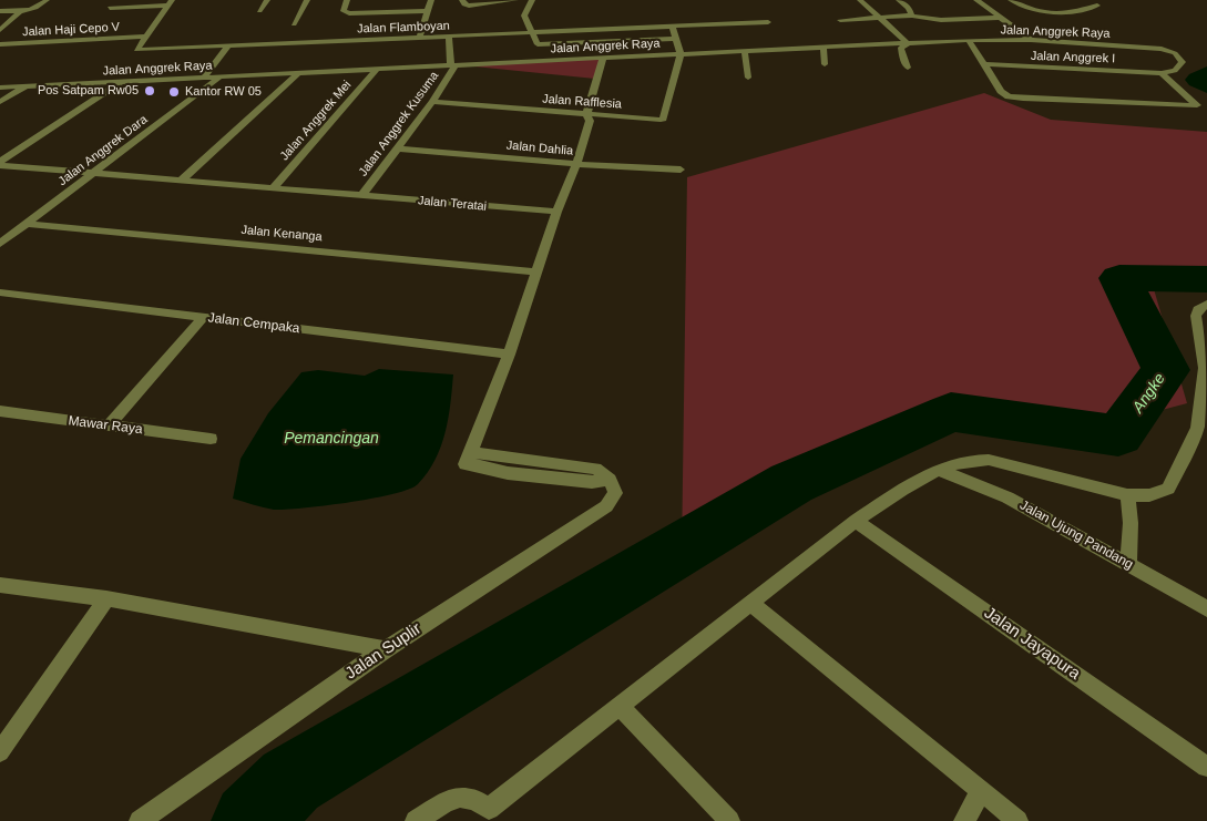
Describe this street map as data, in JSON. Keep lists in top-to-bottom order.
{
  "streets": {
    "street": [
      "Jalan Flamboyan",
      "Jalan Haji Cepo V",
      "Jalan Anggrek Raya",
      "Jalan Anggrek I",
      "Jalan Rafflesia",
      "Jalan Anggrek Mei",
      "Jalan Anggrek Kusuma",
      "Jalan Dahlia",
      "Jalan Anggrek Dara",
      "Jalan Teratai",
      "Jalan Kenanga",
      "Jalan Cempaka",
      "Mawar Raya",
      "Jalan Ujung Pandang",
      "Jalan Jayapura",
      "Jalan Suplir"
    ]
  },
  "crossings": [
    ["Jalan Flamboyan", "Jalan Haji Cepo V"],
    ["Jalan Anggrek Raya", "Jalan Anggrek I"],
    ["Jalan Anggrek Raya", "Jalan Rafflesia"],
    ["Jalan Anggrek Raya", "Jalan Anggrek Mei"],
    ["Jalan Anggrek Raya", "Jalan Anggrek Kusuma"],
    ["Jalan Anggrek Raya", "Jalan Anggrek Dara"],
    ["Jalan Rafflesia", "Jalan Anggrek Kusuma"],
    ["Jalan Anggrek Mei", "Jalan Teratai"],
    ["Jalan Anggrek Kusuma", "Jalan Dahlia"],
    ["Jalan Anggrek Kusuma", "Jalan Teratai"],
    ["Jalan Anggrek Dara", "Jalan Teratai"],
    ["Jalan Anggrek Dara", "Jalan Kenanga"],
    ["Jalan Cempaka", "Jalan Suplir"]
  ],
  "water": ["Angke", "Pemancingan"],
  "places": ["Pos Satpam Rw05", "Kantor RW 05"]
}
